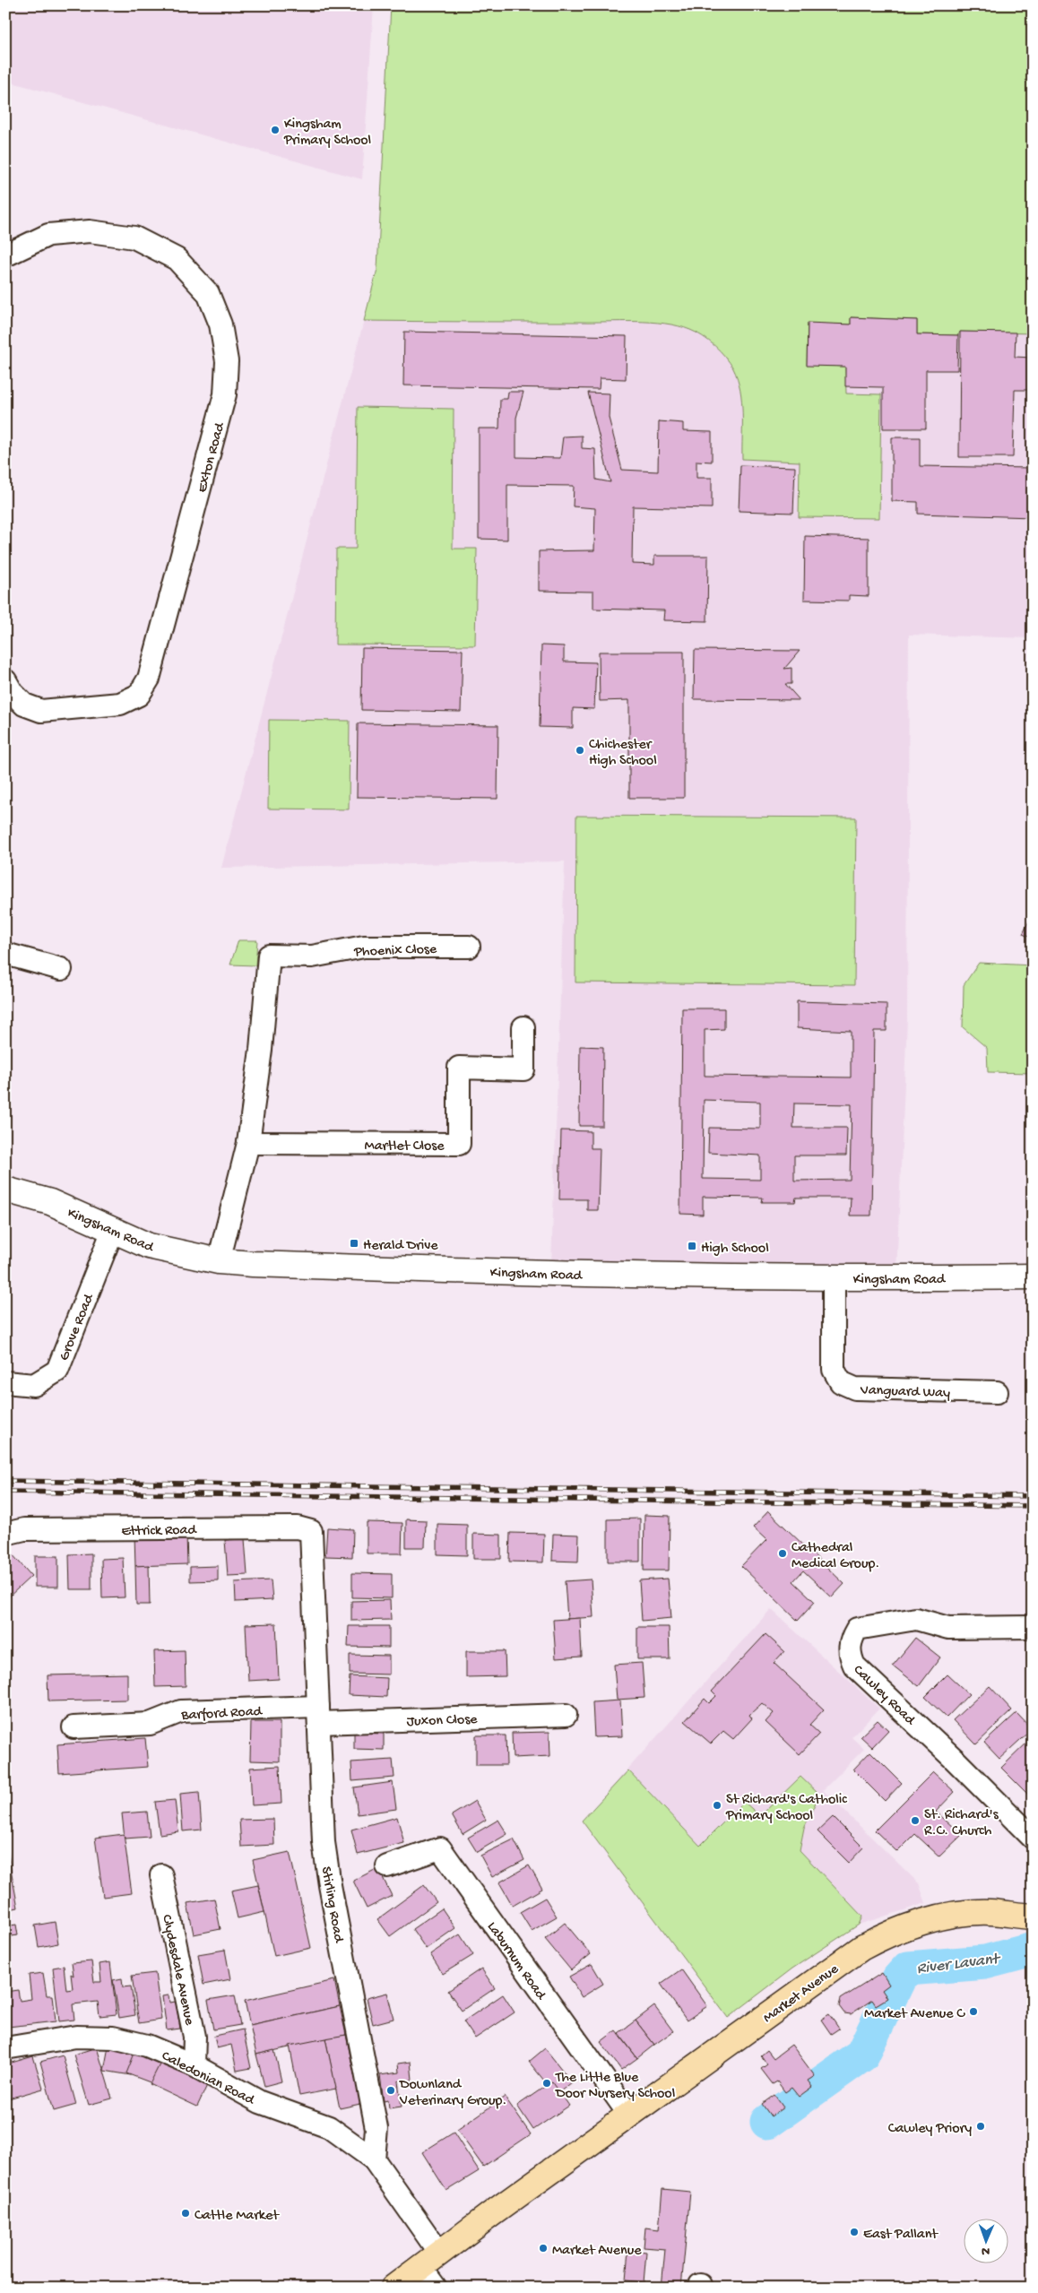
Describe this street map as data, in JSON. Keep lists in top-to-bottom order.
{
  "streets": {
    "main road": ["Market Avenue"],
    "street": [
      "Exton Road",
      "Phoenix Close",
      "Martlet Close",
      "Kingsham Road",
      "Grove Road",
      "Vanguard Way",
      "Ettrick Road",
      "Cawley Road",
      "Barford Road",
      "Juxon Close",
      "Stirling Road",
      "Laburnum Road",
      "Clydesdale Avenue",
      "Caledonian Road"
    ]
  },
  "crossings": [
    ["Phoenix Close", "Martlet Close"],
    ["Kingsham Road", "Grove Road"],
    ["Kingsham Road", "Vanguard Way"],
    ["Ettrick Road", "Stirling Road"],
    ["Barford Road", "Juxon Close"],
    ["Barford Road", "Stirling Road"],
    ["Juxon Close", "Stirling Road"],
    ["Stirling Road", "Caledonian Road"],
    ["Laburnum Road", "Market Avenue"],
    ["Clydesdale Avenue", "Caledonian Road"]
  ],
  "water": ["River Lavant"],
  "places": {
    "other": [
      "Kingsham Primary School",
      "Chichester High School",
      "Cathedral Medical Group.",
      "St Richard's Catholic Primary School",
      "St. Richard's R.C. Church",
      "Market Avenue C",
      "The Little Blue Door Nursery School",
      "Downland Veterinary Group.",
      "Cawley Priory",
      "Cattle Market",
      "East Pallant",
      "Market Avenue"
    ],
    "transit": ["Herald Drive", "High School"]
  },
  "north": "bottom"
}
